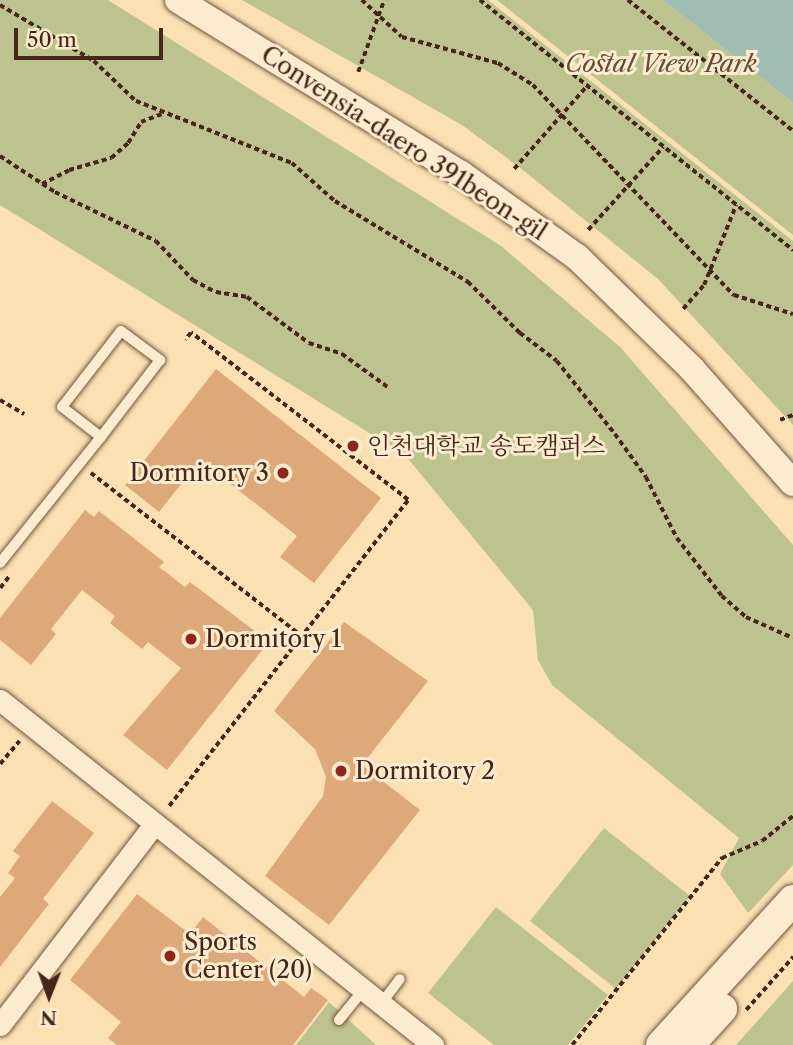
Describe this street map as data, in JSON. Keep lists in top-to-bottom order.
{
  "streets": {
    "street": ["Convensia-daero 391beon-gil"]
  },
  "parks": ["Costal View Park"],
  "places": [
    "인천대학교 송도캠퍼스",
    "Dormitory 3",
    "Dormitory 1",
    "Dormitory 2",
    "Sports Center (20)"
  ],
  "scale_bar": "50 m",
  "north": "bottom"
}
